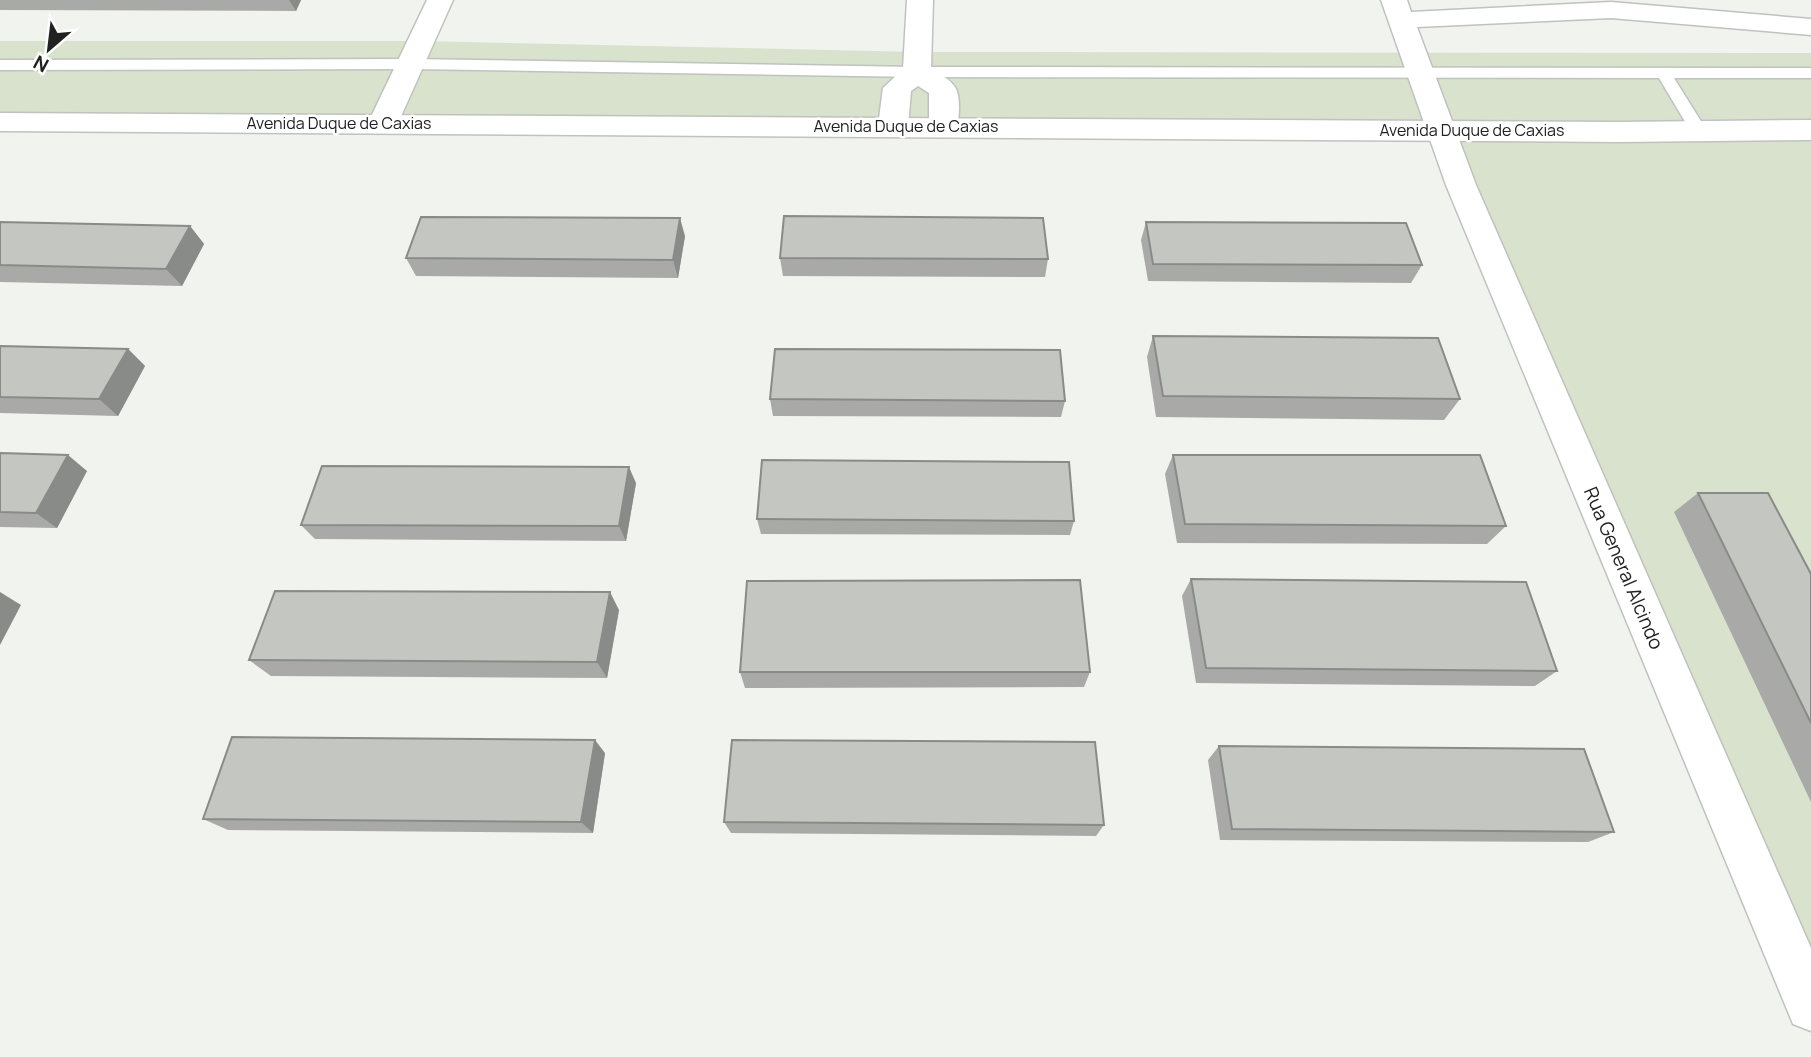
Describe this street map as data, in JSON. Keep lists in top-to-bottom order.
{
  "streets": {
    "street": ["Avenida Duque de Caxias", "Rua General Alcindo"]
  },
  "crossings": [
    ["Avenida Duque de Caxias", "Rua General Alcindo"]
  ],
  "north": "bottom left"
}
